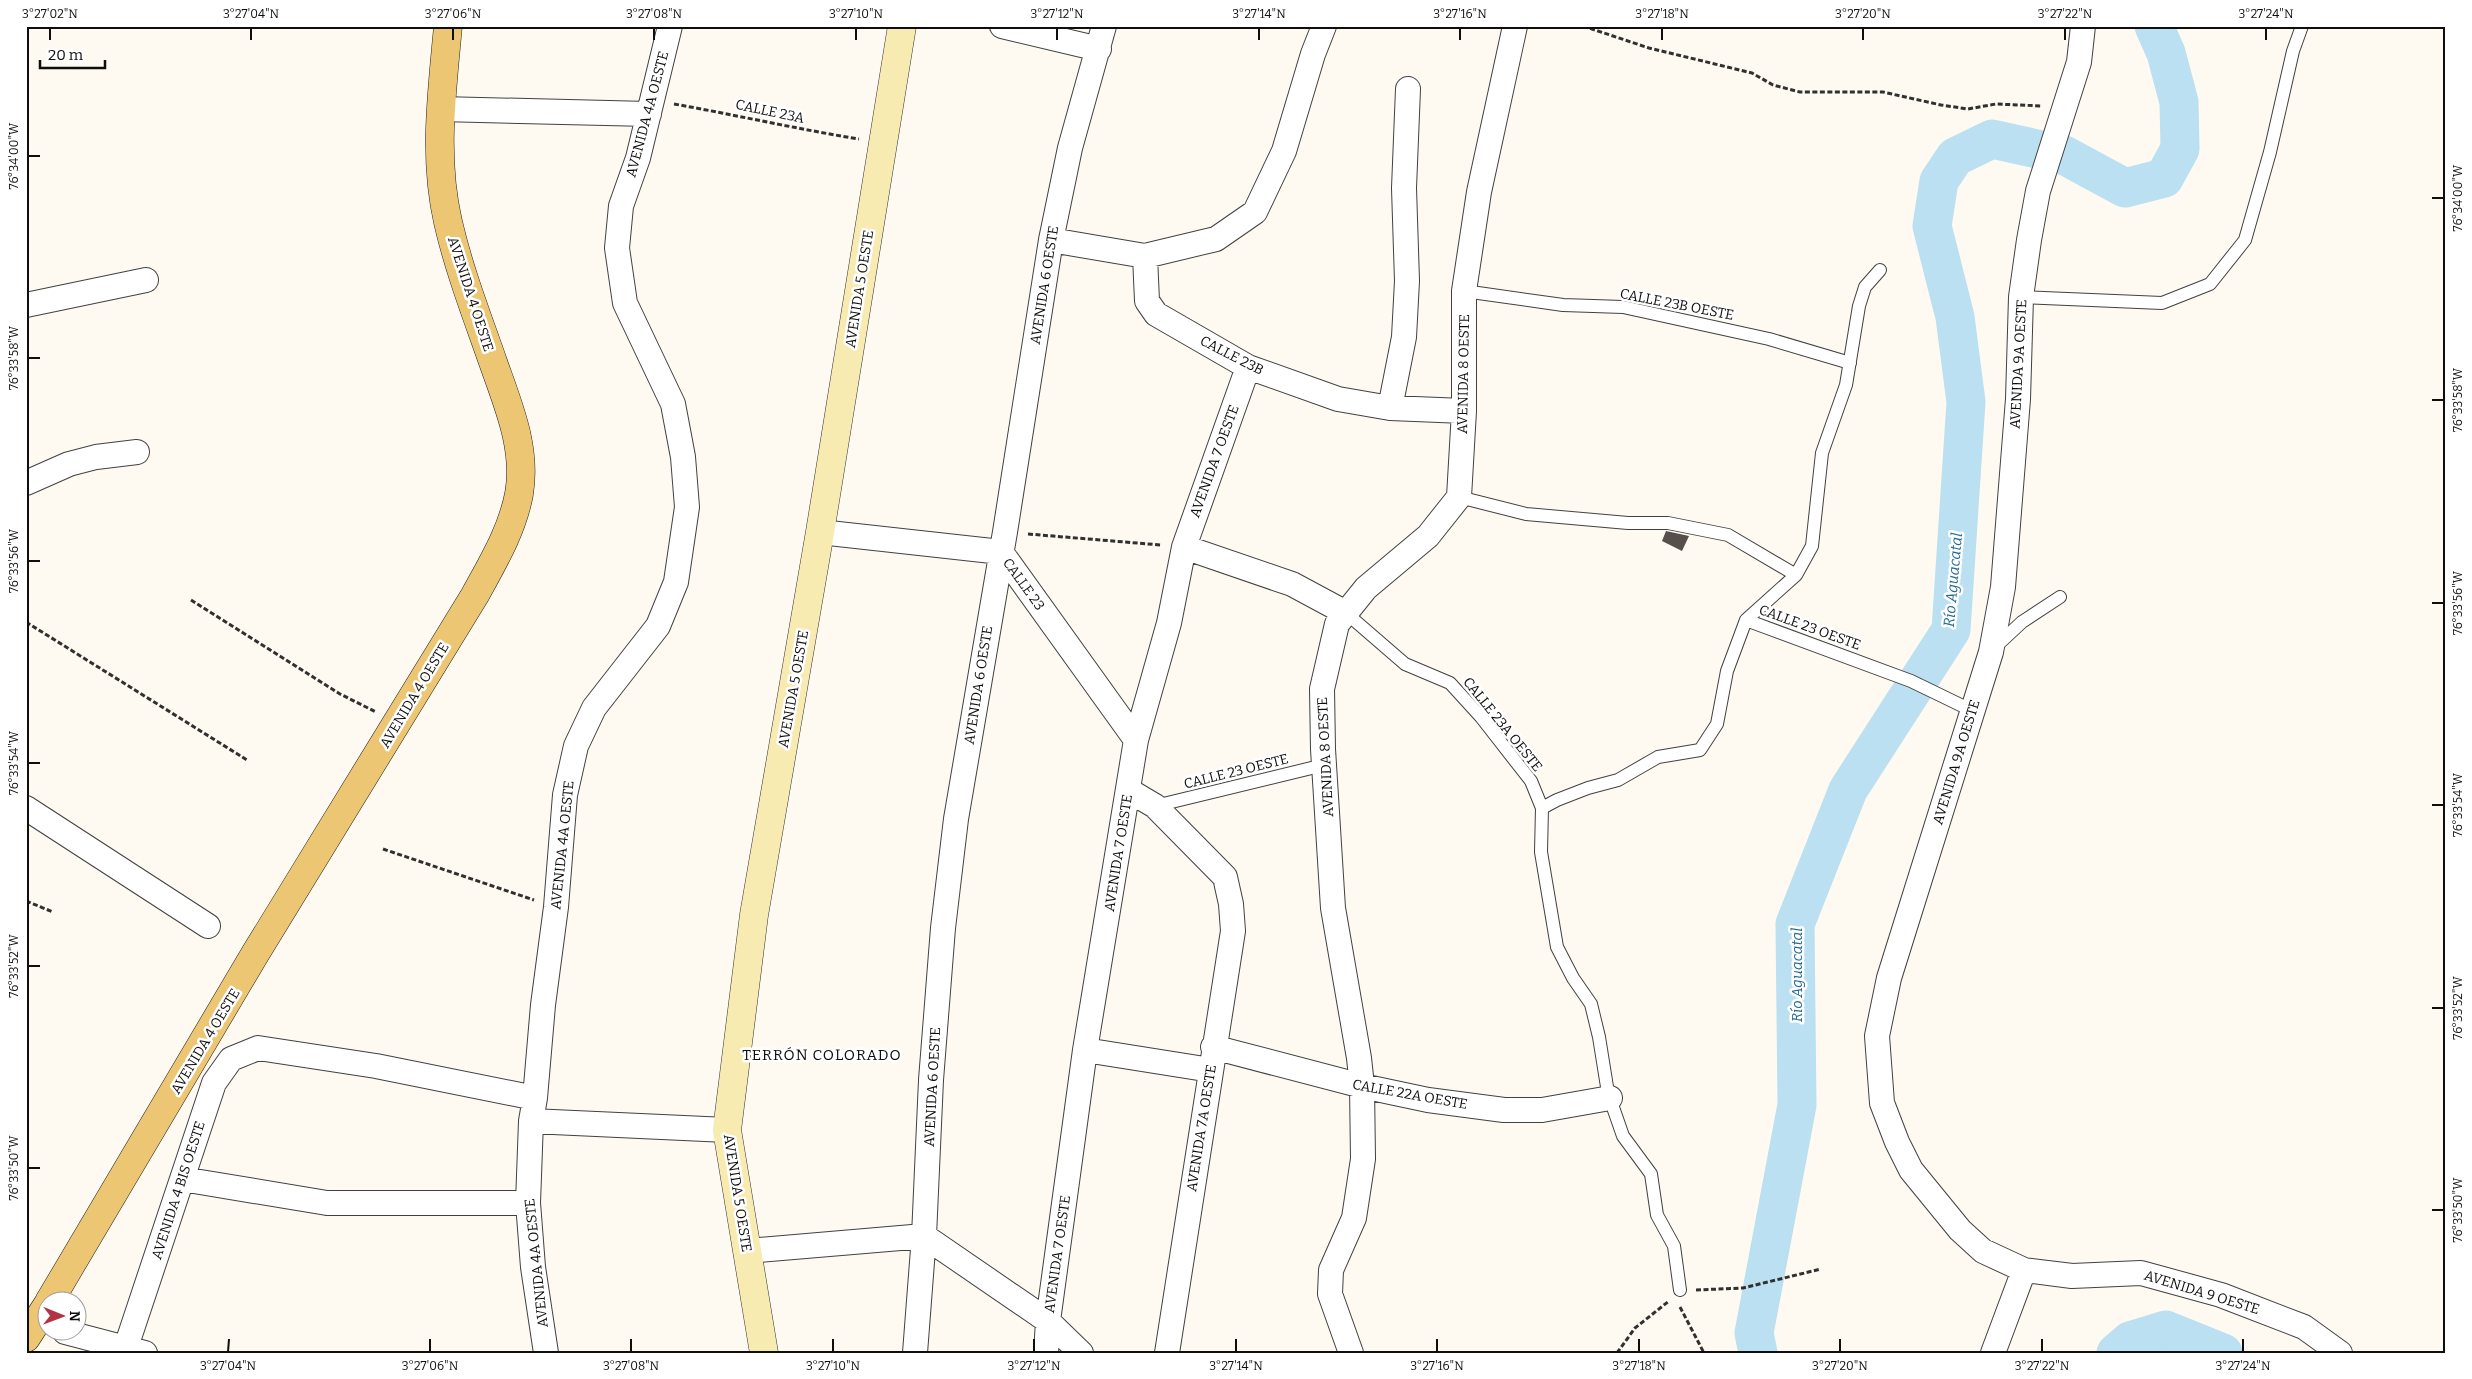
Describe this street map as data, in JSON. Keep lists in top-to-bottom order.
{
  "streets": {
    "main road": ["AVENIDA 4 OESTE"],
    "street": [
      "AVENIDA 4A OESTE",
      "AVENIDA 6 OESTE",
      "AVENIDA 5 OESTE",
      "CALLE 23B",
      "AVENIDA 9A OESTE",
      "AVENIDA 8 OESTE",
      "AVENIDA 7 OESTE",
      "CALLE 23",
      "CALLE 22A OESTE",
      "AVENIDA 7A OESTE",
      "AVENIDA 4 BIS OESTE",
      "AVENIDA 9 OESTE"
    ],
    "lane": ["CALLE 23B OESTE", "CALLE 23 OESTE", "CALLE 23A OESTE"],
    "path": ["CALLE 23A"]
  },
  "crossings": [
    ["CALLE 23A", "AVENIDA 4A OESTE"],
    ["CALLE 23A", "AVENIDA 5 OESTE"],
    ["AVENIDA 4A OESTE", "AVENIDA 4 BIS OESTE"],
    ["AVENIDA 6 OESTE", "CALLE 23"],
    ["AVENIDA 5 OESTE", "CALLE 23"],
    ["CALLE 23B OESTE", "AVENIDA 8 OESTE"],
    ["CALLE 23B", "AVENIDA 8 OESTE"],
    ["CALLE 23B", "AVENIDA 7 OESTE"],
    ["AVENIDA 9A OESTE", "CALLE 23 OESTE"],
    ["AVENIDA 9A OESTE", "AVENIDA 9 OESTE"],
    ["AVENIDA 8 OESTE", "CALLE 23 OESTE"],
    ["AVENIDA 8 OESTE", "CALLE 23A OESTE"],
    ["AVENIDA 8 OESTE", "CALLE 22A OESTE"],
    ["AVENIDA 7 OESTE", "CALLE 23"],
    ["AVENIDA 7 OESTE", "CALLE 22A OESTE"],
    ["AVENIDA 7 OESTE", "AVENIDA 7A OESTE"],
    ["CALLE 23 OESTE", "AVENIDA 7A OESTE"],
    ["CALLE 22A OESTE", "AVENIDA 7A OESTE"]
  ],
  "districts": ["TERRÓN COLORADO"],
  "water": ["Río Aguacatal"],
  "scale_bar": "20 m",
  "north": "right",
  "coordinates": [
    "3°27'02\"N",
    "3°27'04\"N",
    "3°27'06\"N",
    "3°27'08\"N",
    "3°27'10\"N",
    "3°27'12\"N",
    "3°27'14\"N",
    "3°27'16\"N",
    "3°27'18\"N",
    "3°27'20\"N",
    "3°27'22\"N",
    "3°27'24\"N",
    "76°34'00\"W",
    "76°33'58\"W",
    "76°33'56\"W",
    "76°33'54\"W",
    "76°33'52\"W",
    "76°33'50\"W"
  ]
}
